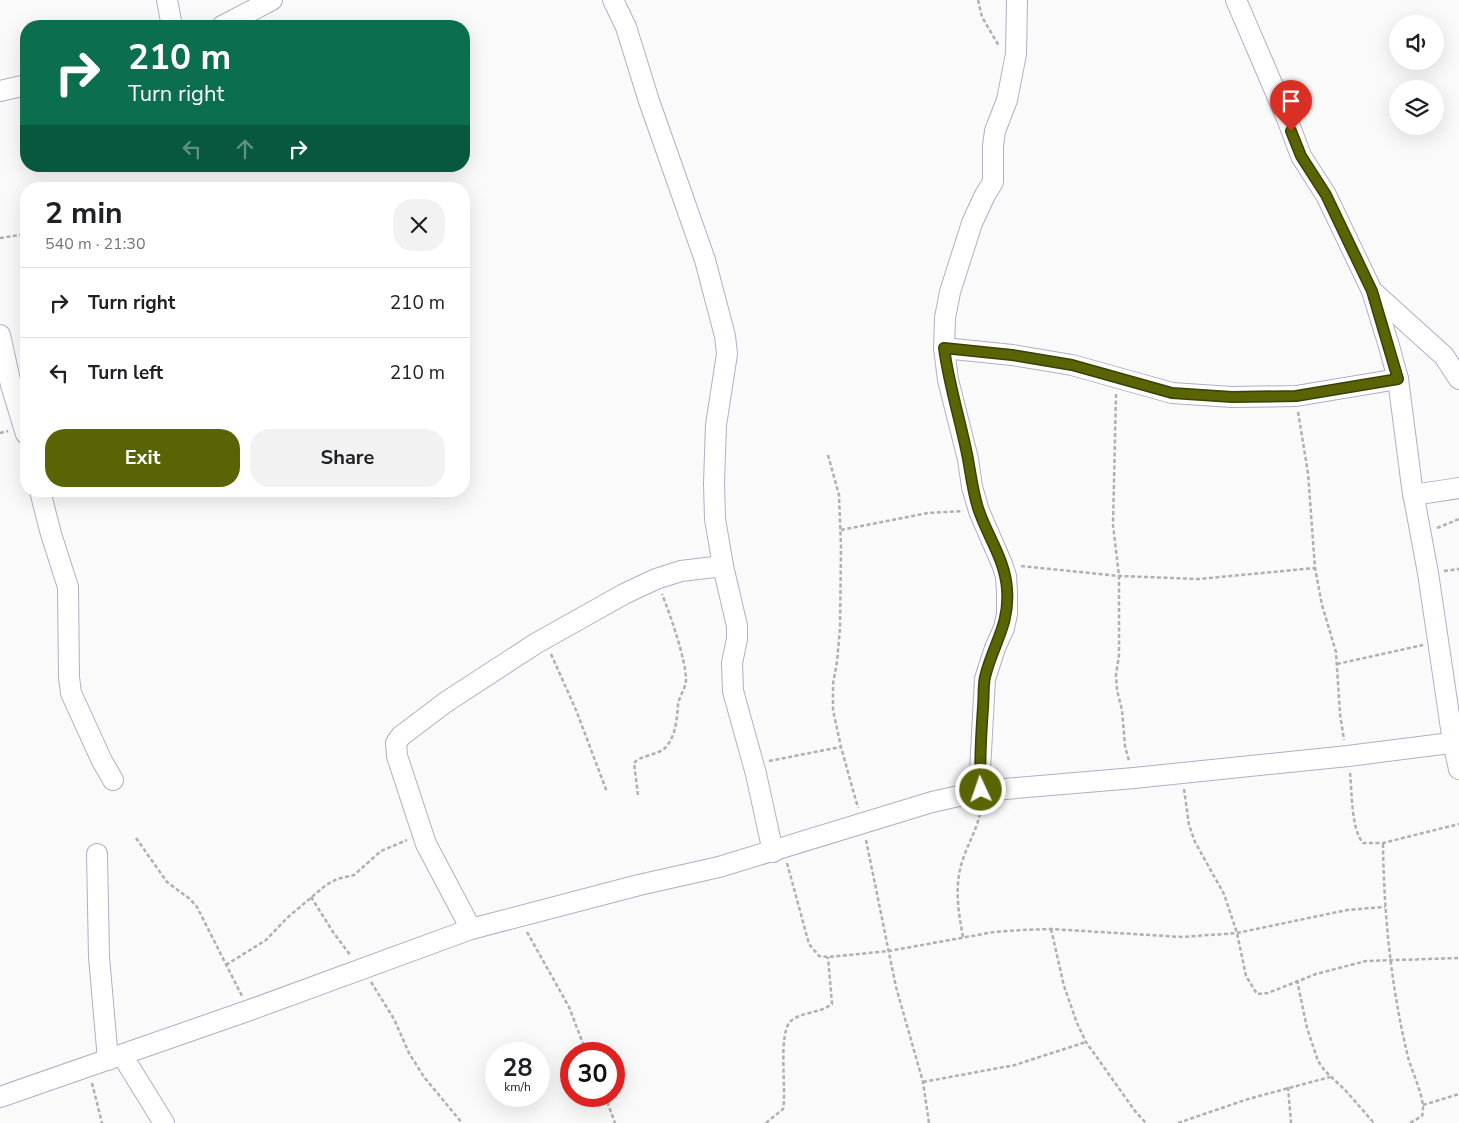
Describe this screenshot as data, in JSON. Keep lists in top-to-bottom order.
{
  "page": {
    "turn": ["210 m", "Turn right"],
    "heading": ["2 min", "540 m · 21:30"],
    "list": [
      {
        "name": "Turn right",
        "value": "210 m"
      },
      {
        "name": "Turn left",
        "value": "210 m"
      }
    ],
    "buttons": ["Exit", "Share"],
    "speed": "28 km/h",
    "limit": "30"
  }
}
